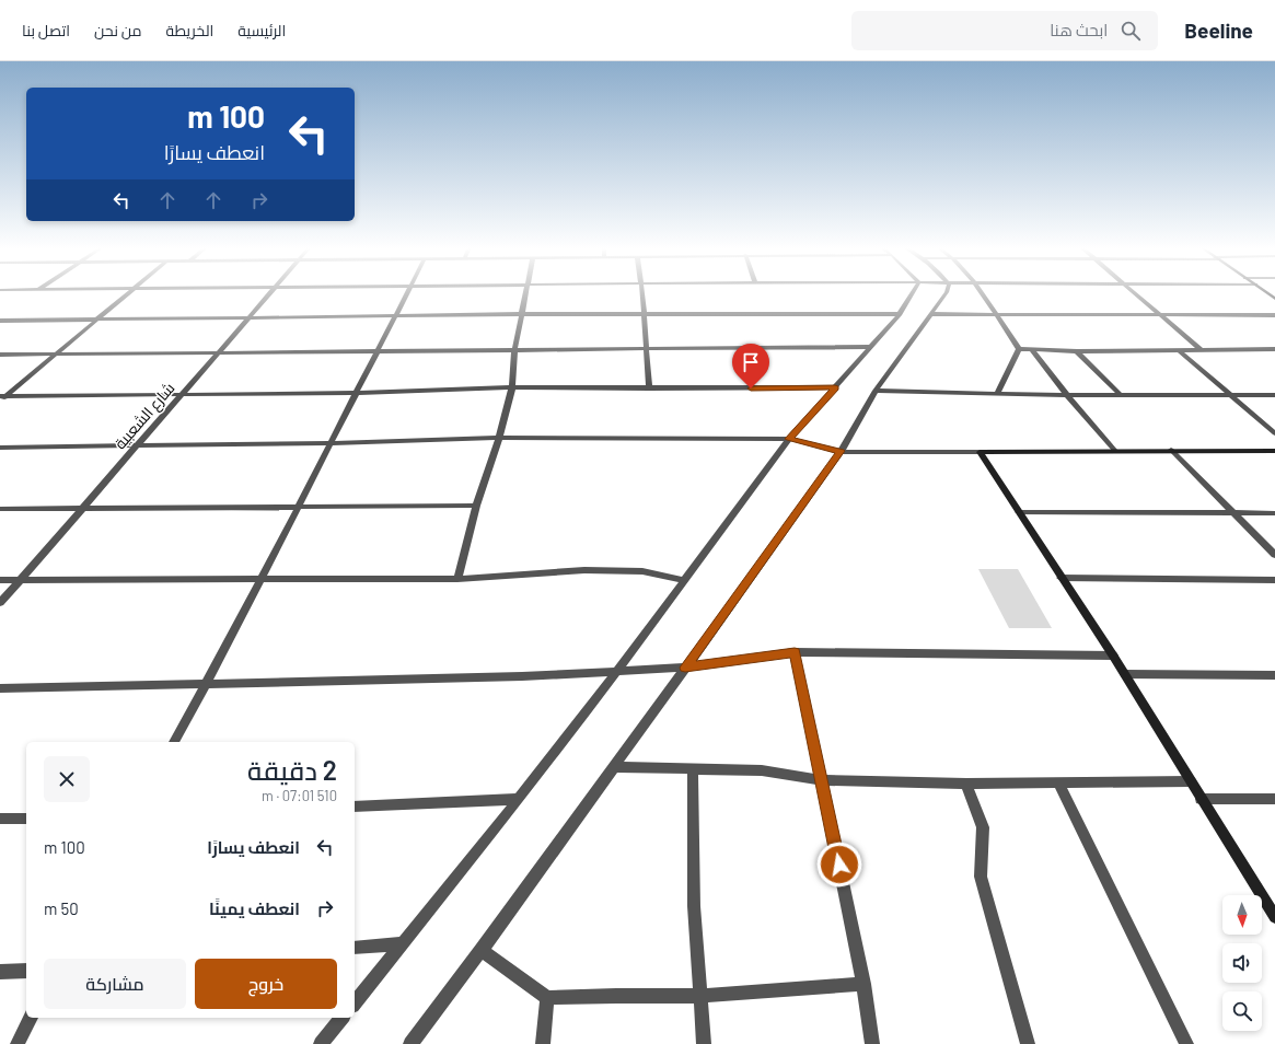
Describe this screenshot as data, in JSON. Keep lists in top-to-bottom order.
{
  "streets": {
    "street": ["شارع الشعبية"]
  },
  "north": "bottom",
  "page": {
    "header": "Beeline",
    "search": "ابحث هنا",
    "nav": [
      "الرئيسية",
      "الخريطة",
      "من نحن",
      "اتصل بنا"
    ],
    "turn": ["100 m", "انعطف يسارًا"],
    "heading": ["2 دقيقة", "510 m · 07:01"],
    "list": [
      {
        "name": "انعطف يسارًا",
        "value": "100 m"
      },
      {
        "name": "انعطف يمينًا",
        "value": "50 m"
      }
    ],
    "buttons": ["خروج", "مشاركة"]
  }
}
